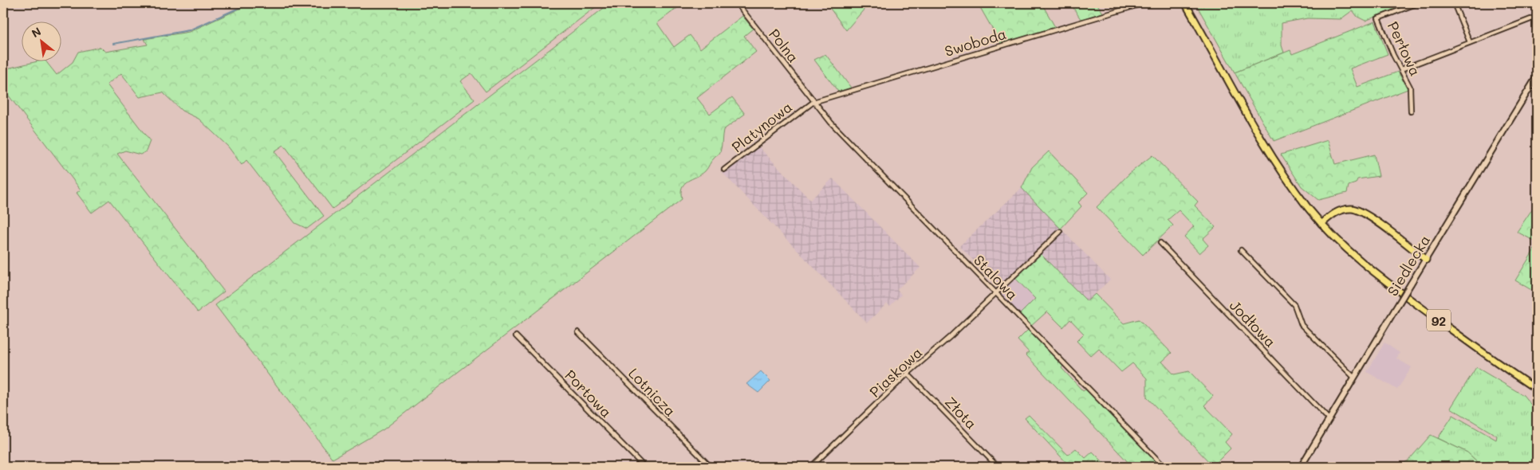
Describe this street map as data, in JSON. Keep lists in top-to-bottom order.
{
  "streets": {
    "main road": ["Siedlecka", "92"],
    "street": [
      "Swoboda",
      "Polna",
      "Perłowa",
      "Platynowa",
      "Stalowa",
      "Jodłowa",
      "Piaskowa",
      "Lotnicza",
      "Portowa",
      "Złota"
    ]
  },
  "crossings": [
    ["Swoboda", "Polna"],
    ["Swoboda", "Platynowa"],
    ["Swoboda", "Stalowa"],
    ["Polna", "Platynowa"],
    ["Polna", "Stalowa"],
    ["Platynowa", "Stalowa"],
    ["Siedlecka", "Jodłowa"],
    ["Stalowa", "Piaskowa"],
    ["Piaskowa", "Złota"]
  ],
  "north": "top left"
}
